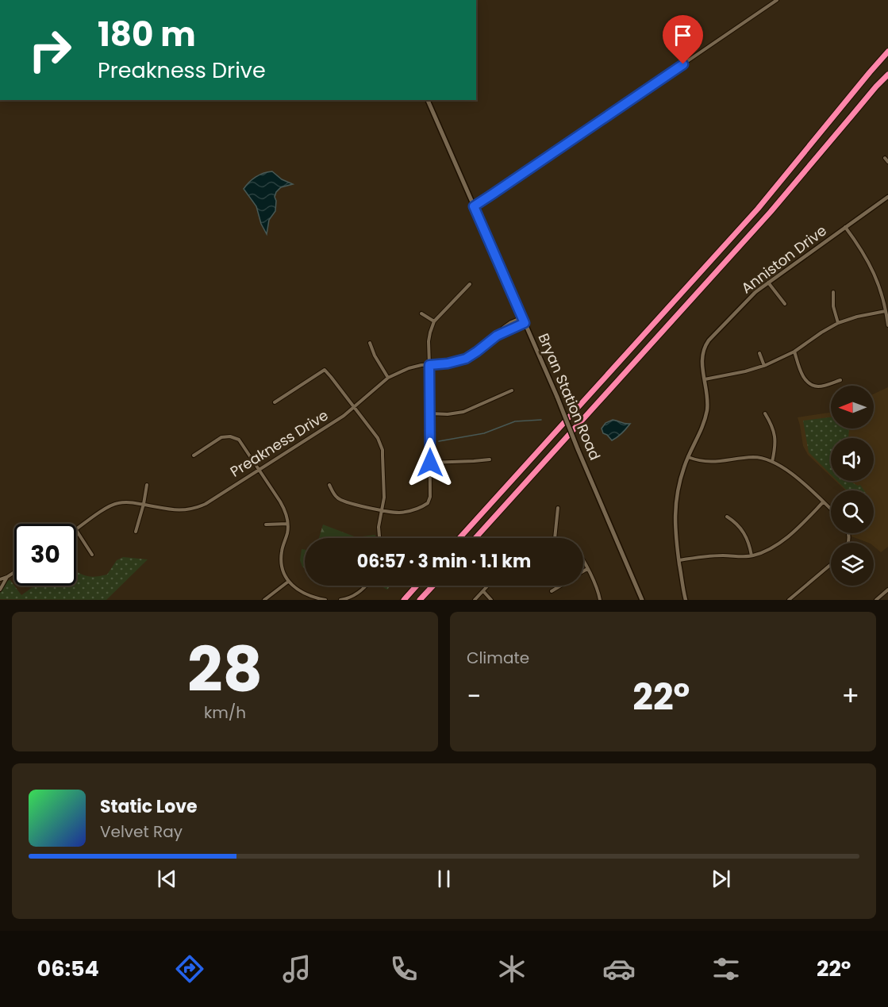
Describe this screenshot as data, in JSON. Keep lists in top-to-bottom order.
{
  "streets": {
    "main road": ["Bryan Station Road"],
    "street": ["Anniston Drive", "Preakness Drive"]
  },
  "crossings": [
    ["Bryan Station Road", "Preakness Drive"]
  ],
  "north": "left",
  "page": {
    "turn": ["180 m", "Preakness Drive"],
    "limit": "30",
    "trip": "06:57 · 3 min · 1.1 km",
    "tile": [
      ["28", "km/h"],
      "Climate"
    ],
    "heat": ["−", "22°", "+"],
    "song": ["Static Love", "Velvet Ray"],
    "tabs": ["06:54", "22°"]
  }
}
